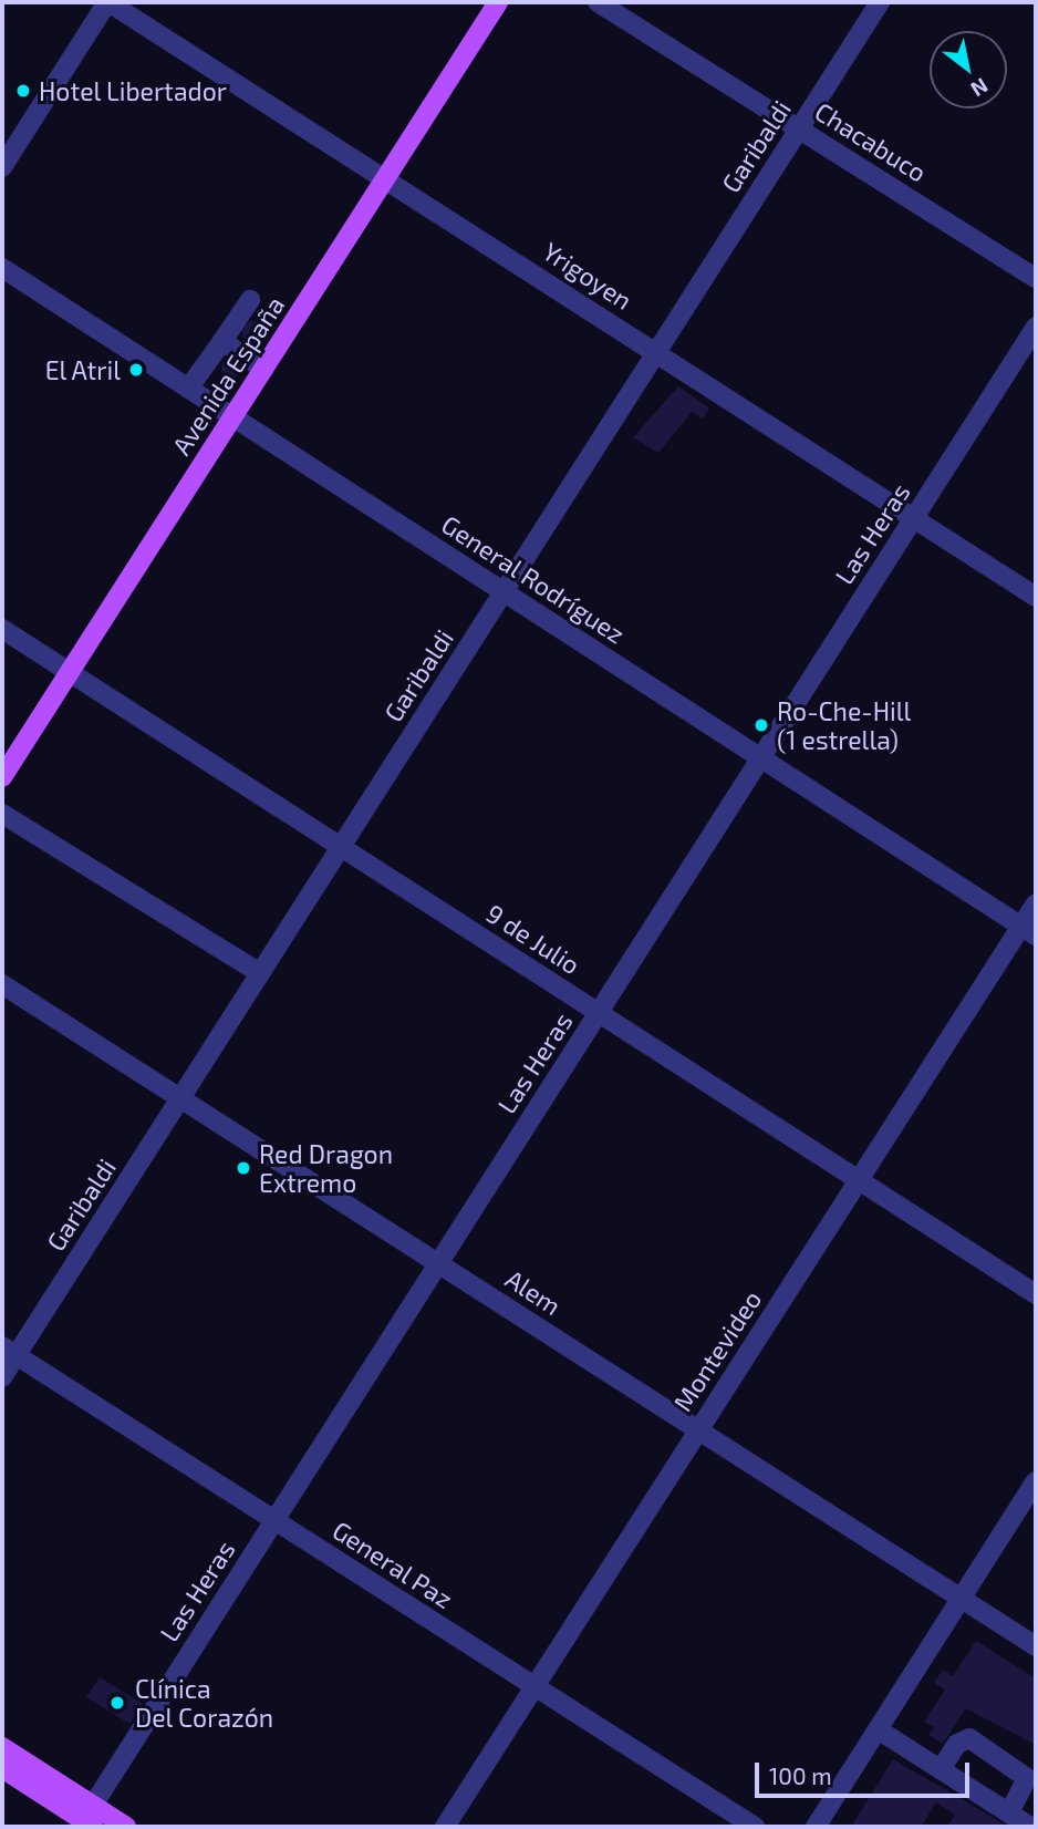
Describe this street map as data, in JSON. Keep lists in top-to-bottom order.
{
  "streets": {
    "main road": ["Avenida España"],
    "street": [
      "Chacabuco",
      "Garibaldi",
      "Yrigoyen",
      "Las Heras",
      "General Rodríguez",
      "9 de Julio",
      "Alem",
      "Montevideo",
      "General Paz"
    ]
  },
  "crossings": [
    ["Chacabuco", "Garibaldi"],
    ["Garibaldi", "Yrigoyen"],
    ["Garibaldi", "General Rodríguez"],
    ["Garibaldi", "9 de Julio"],
    ["Garibaldi", "Alem"],
    ["Garibaldi", "General Paz"],
    ["Yrigoyen", "Avenida España"],
    ["Yrigoyen", "Las Heras"],
    ["Avenida España", "General Rodríguez"],
    ["Avenida España", "9 de Julio"],
    ["Las Heras", "General Rodríguez"],
    ["Las Heras", "9 de Julio"],
    ["Las Heras", "Alem"],
    ["Las Heras", "General Paz"],
    ["General Rodríguez", "Montevideo"],
    ["9 de Julio", "Montevideo"],
    ["Alem", "Montevideo"],
    ["Montevideo", "General Paz"]
  ],
  "places": [
    "Hotel Libertador",
    "El Atril",
    "Ro-Che-Hill (1 estrella)",
    "Red Dragon Extremo",
    "Clínica Del Corazón"
  ],
  "scale_bar": "100 m",
  "north": "bottom right"
}
